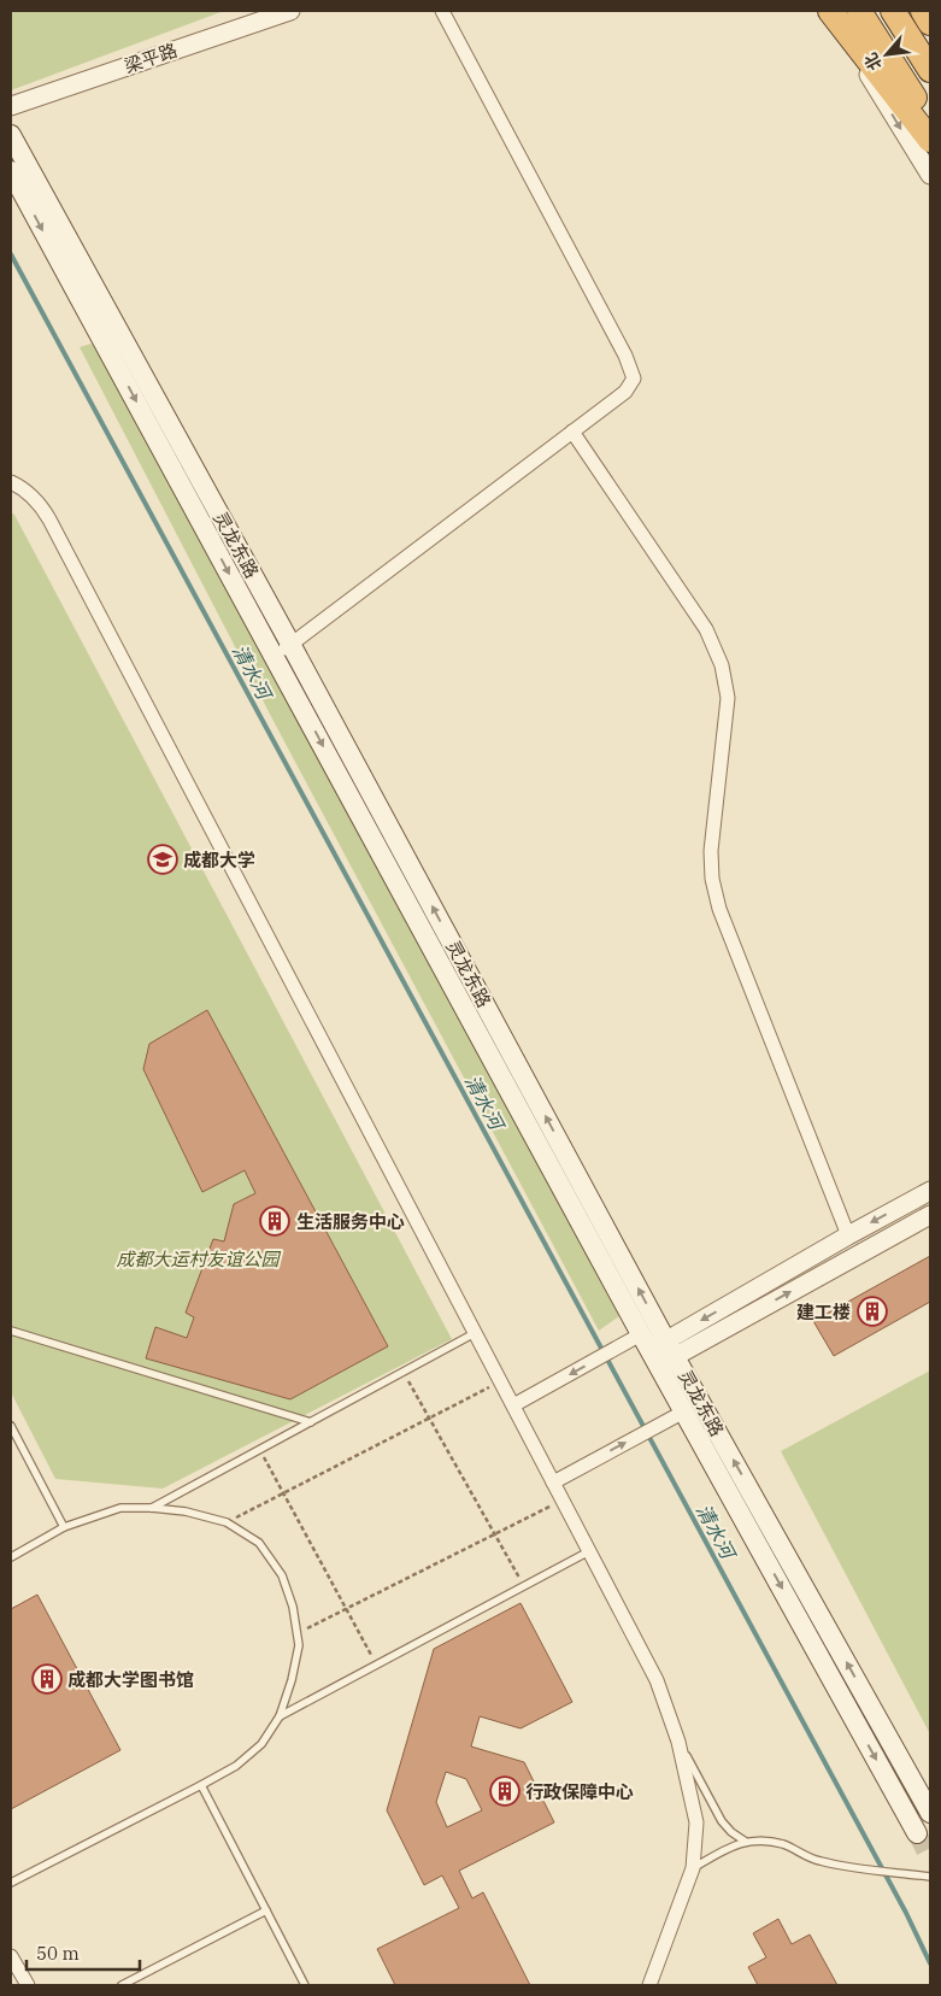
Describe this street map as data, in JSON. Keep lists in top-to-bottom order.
{
  "streets": {
    "main road": ["灵龙东路"],
    "street": ["梁平路"]
  },
  "water": ["清水河"],
  "parks": ["成都大运村友谊公园"],
  "places": {
    "school or university": ["成都大学"],
    "building": [
      "生活服务中心",
      "建工楼",
      "成都大学图书馆",
      "行政保障中心"
    ]
  },
  "scale_bar": "50 m",
  "north": "bottom left"
}
